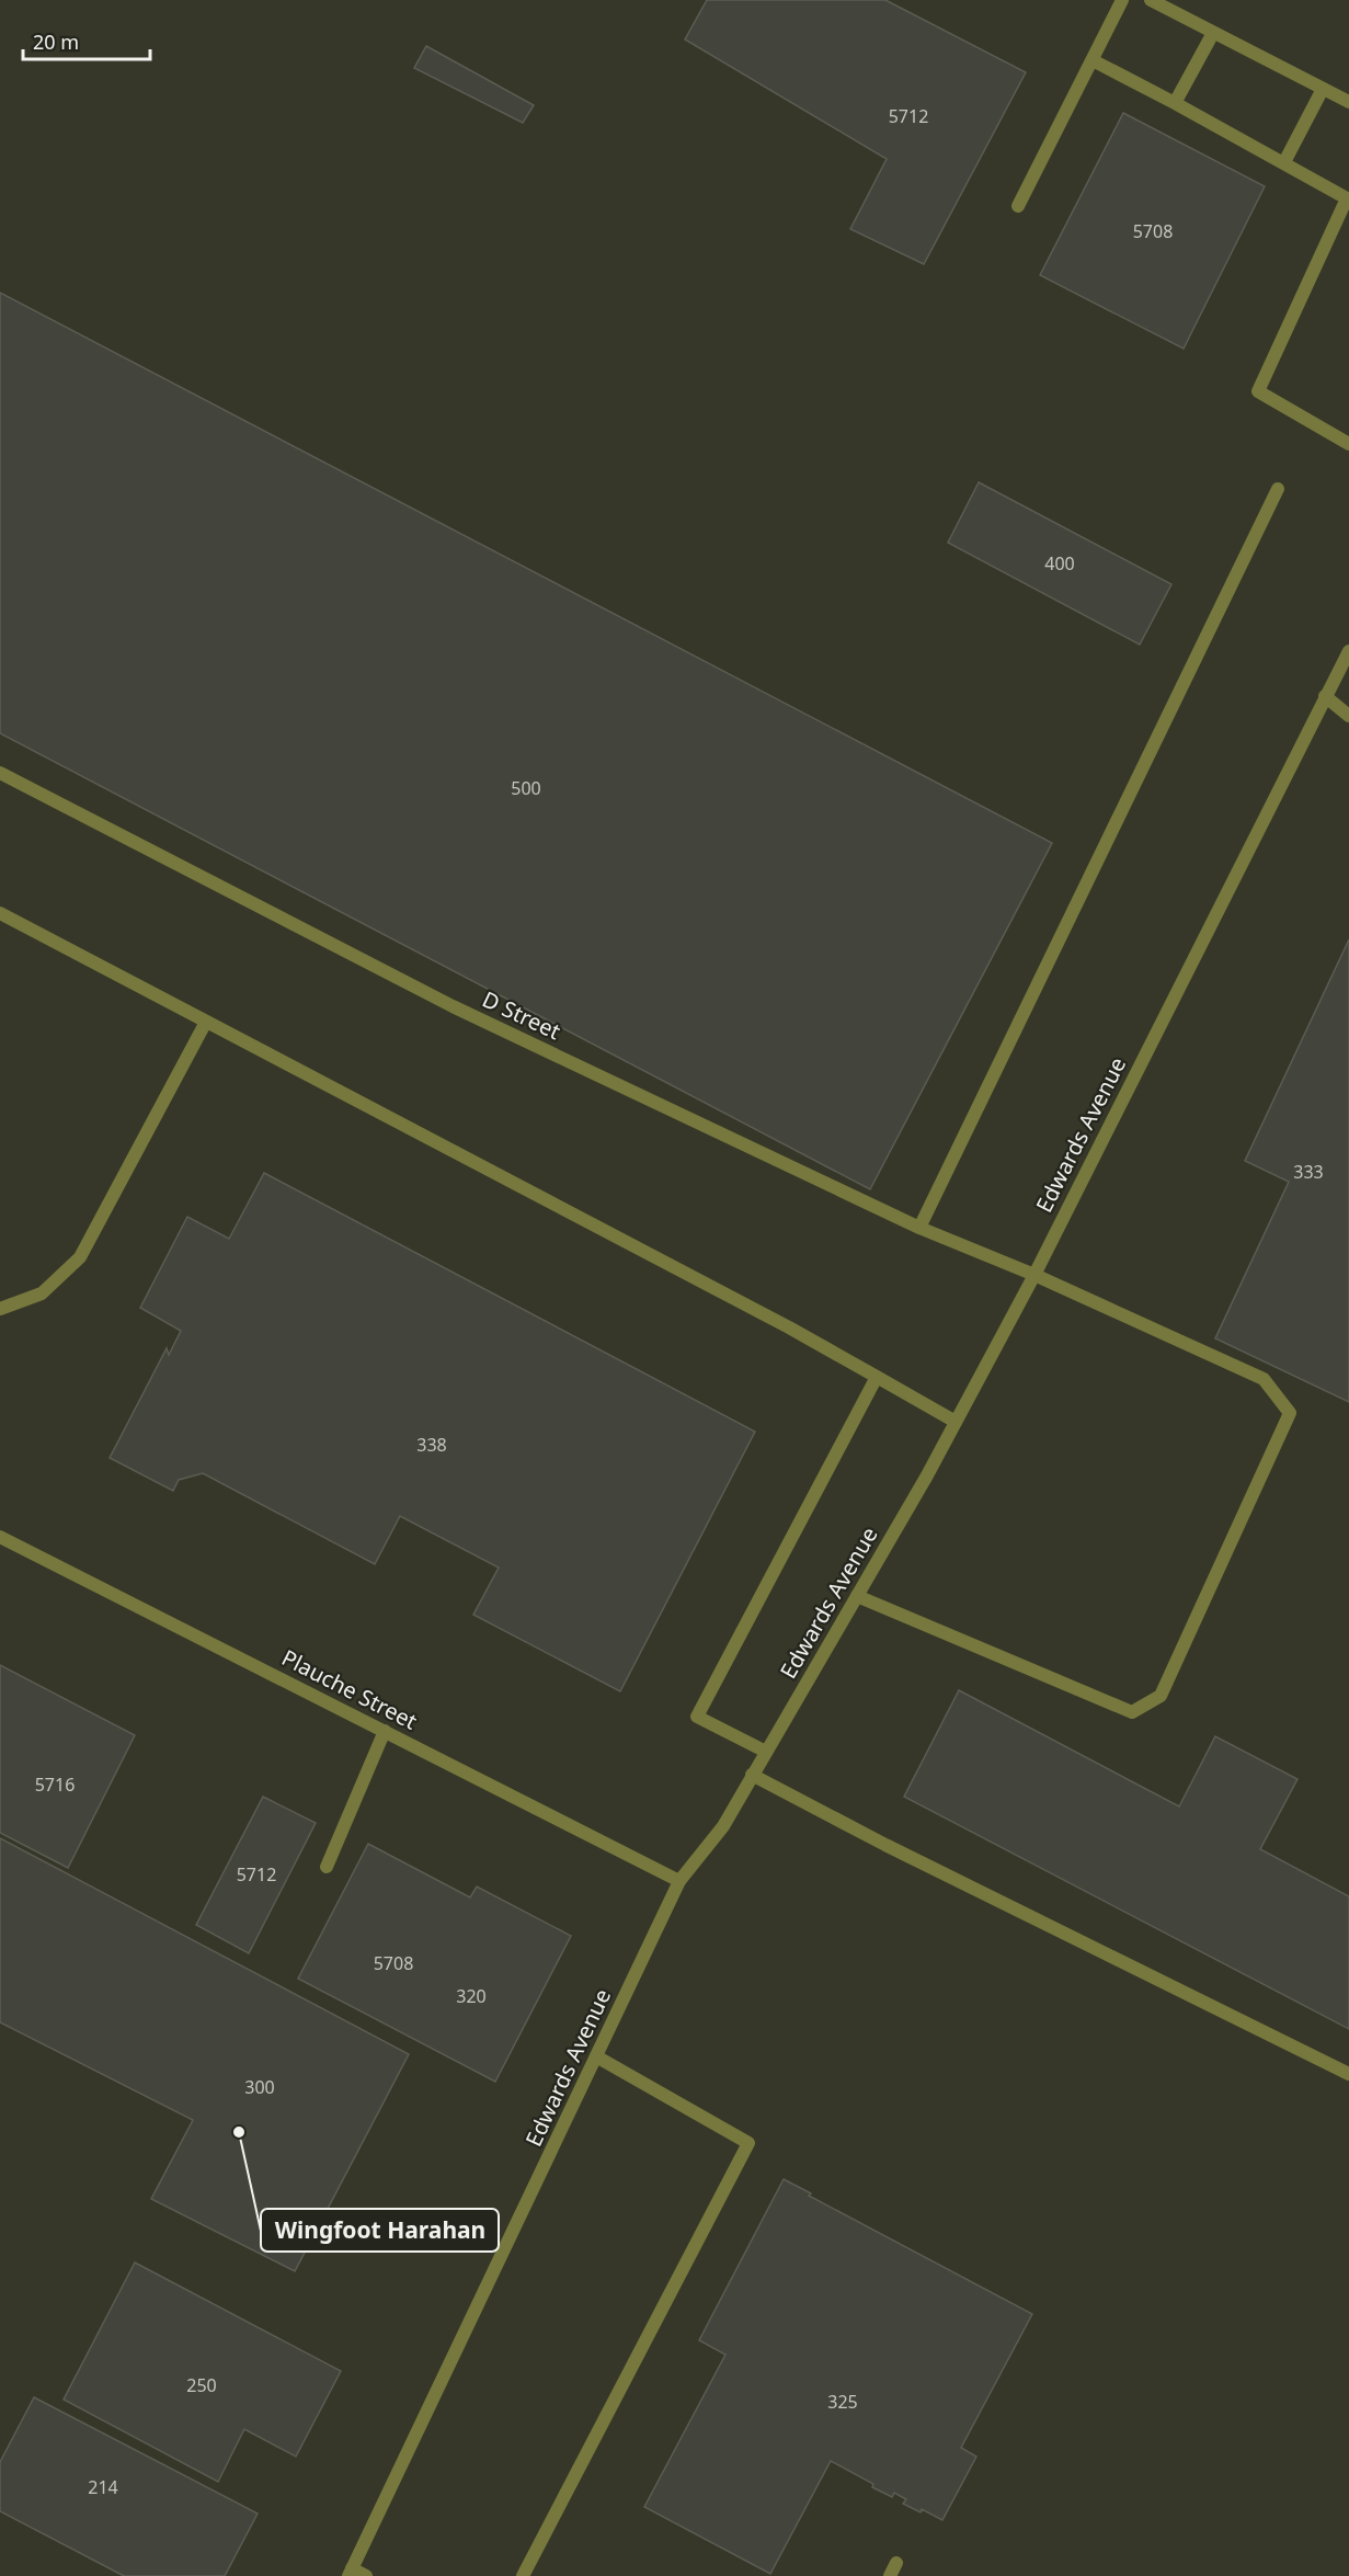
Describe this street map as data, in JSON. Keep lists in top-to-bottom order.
{
  "streets": {
    "street": ["D Street", "Edwards Avenue", "Plauche Street"]
  },
  "crossings": [
    ["D Street", "Edwards Avenue"],
    ["Edwards Avenue", "Plauche Street"]
  ],
  "places": ["Wingfoot Harahan"],
  "house_numbers": [
    "5712",
    "5708",
    "400",
    "500",
    "333",
    "338",
    "5716",
    "5712",
    "5708",
    "320",
    "300",
    "250",
    "325",
    "214"
  ],
  "scale_bar": "20 m"
}
